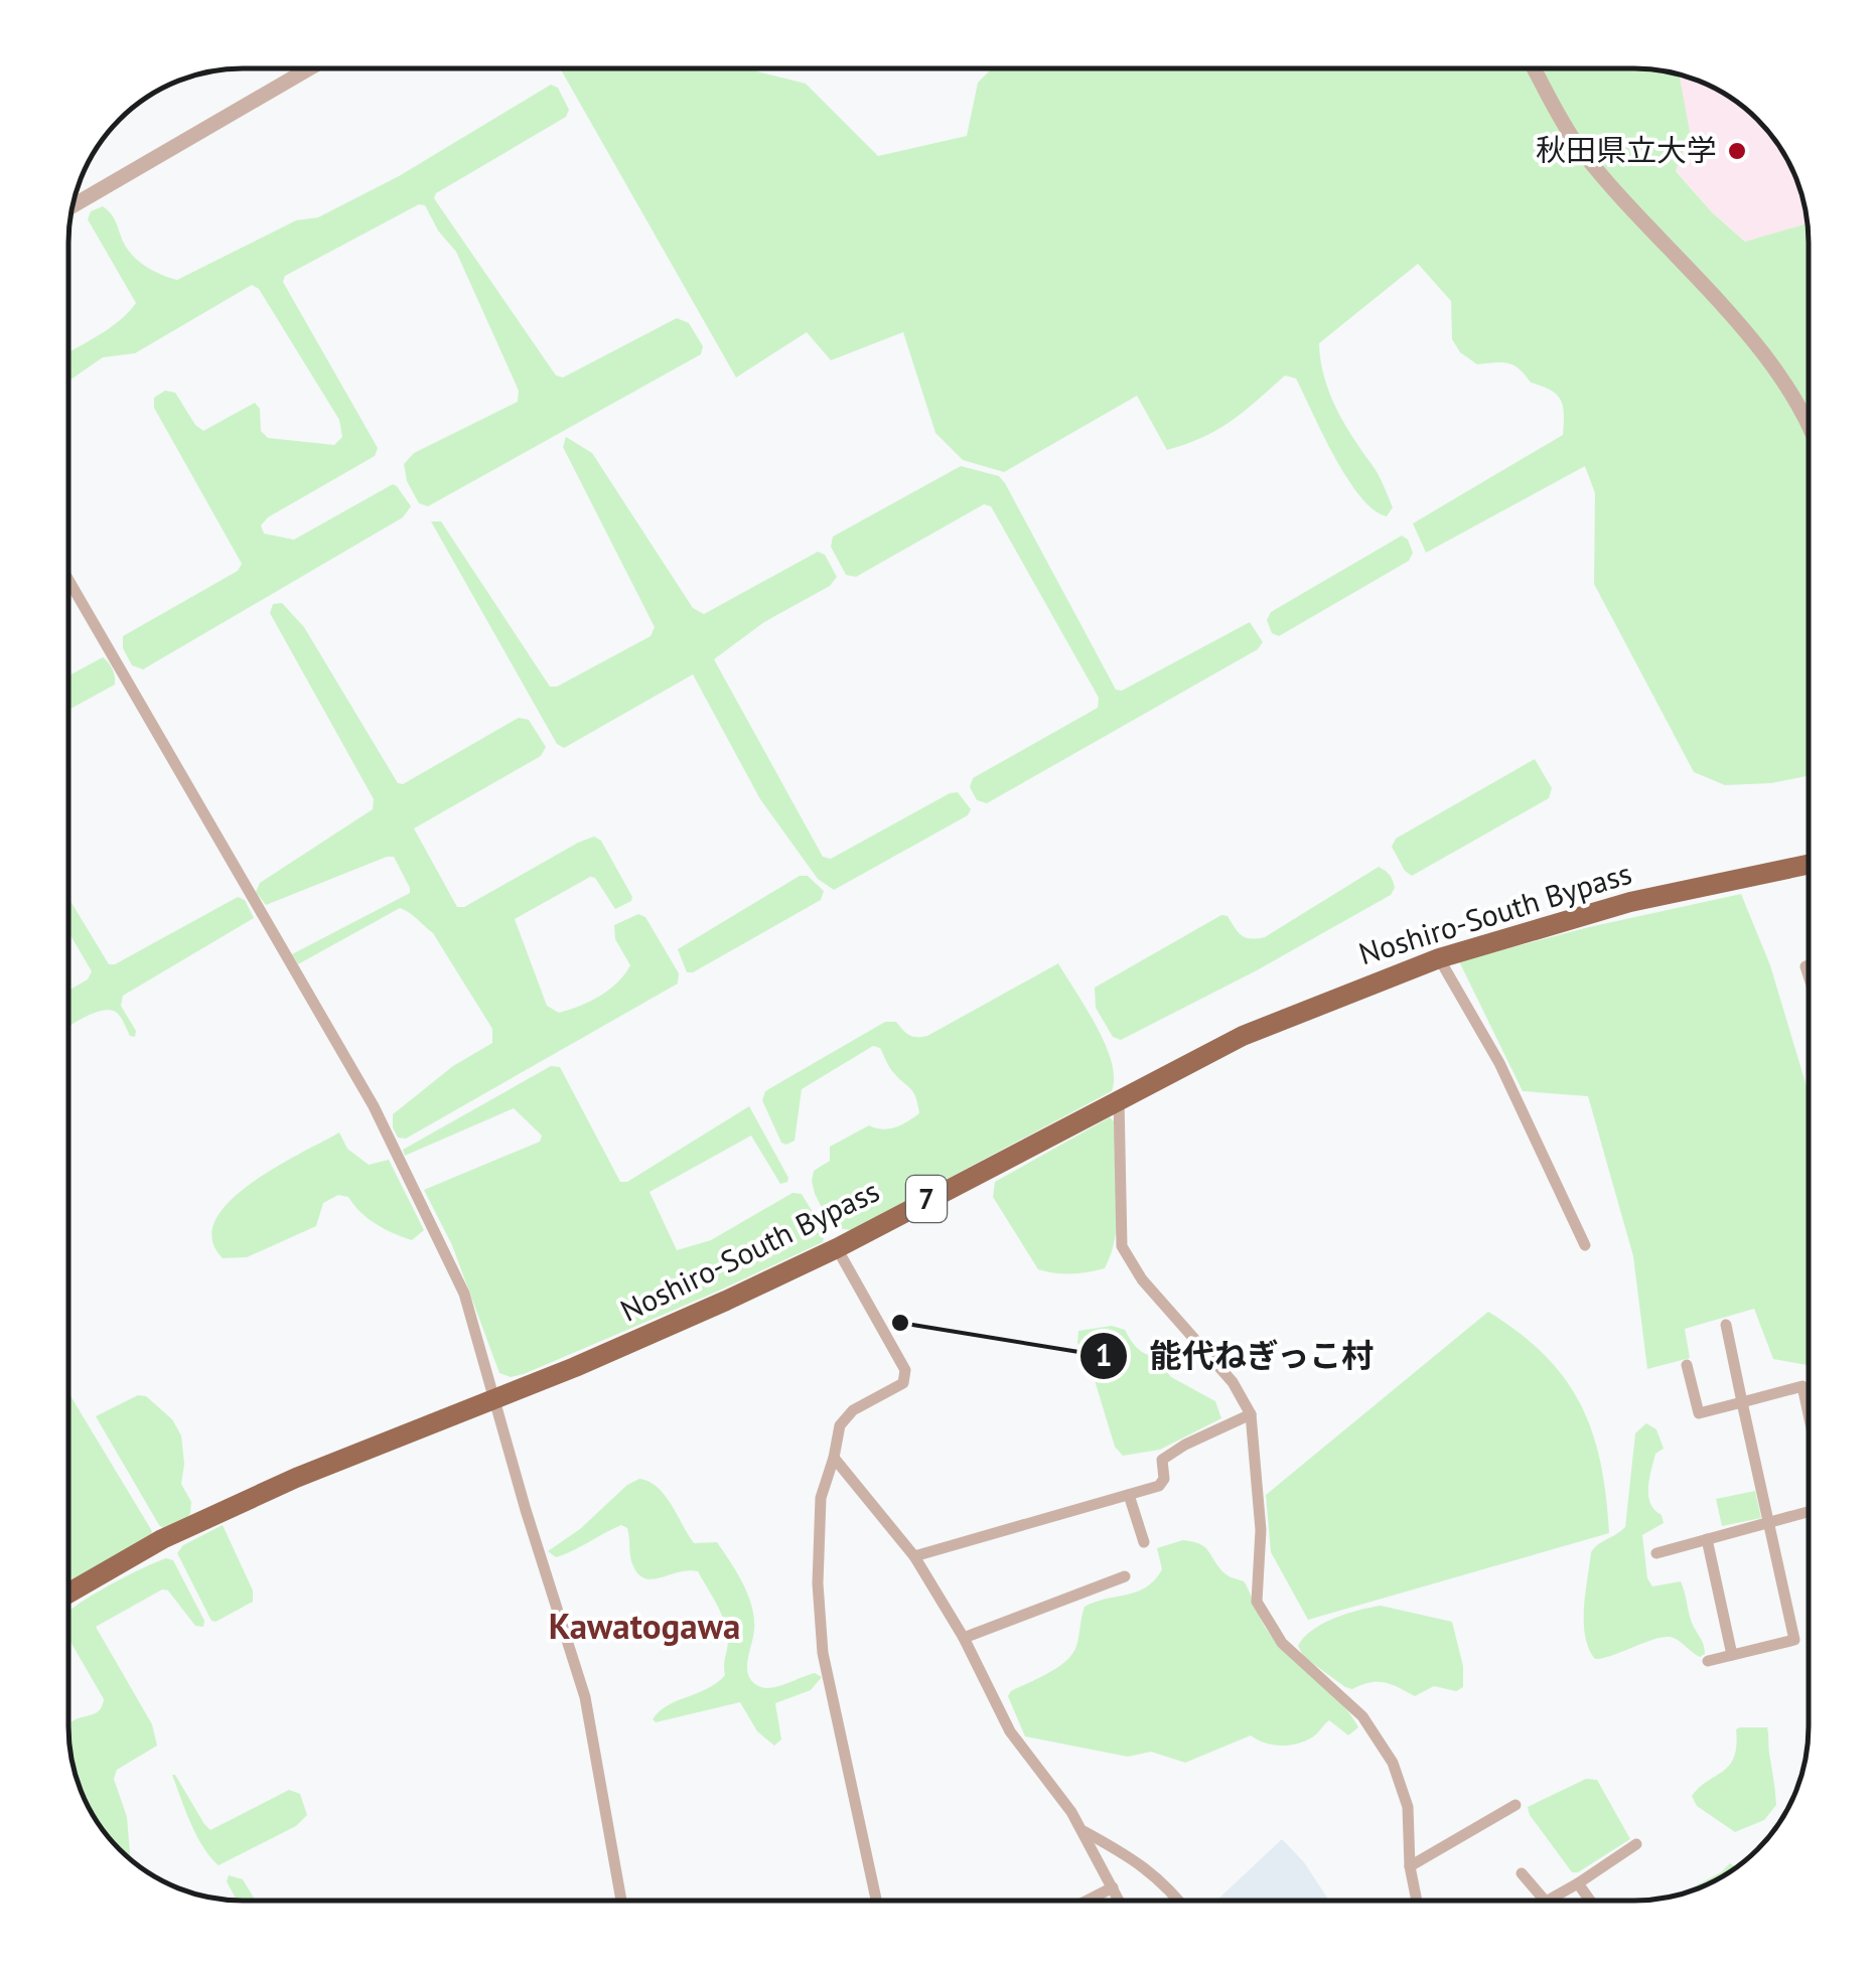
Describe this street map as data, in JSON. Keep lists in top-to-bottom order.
{
  "streets": {
    "highway": ["Noshiro-South Bypass", "7"]
  },
  "districts": ["Kawatogawa"],
  "places": ["秋田県立大学", "能代ねぎっこ村"]
}
